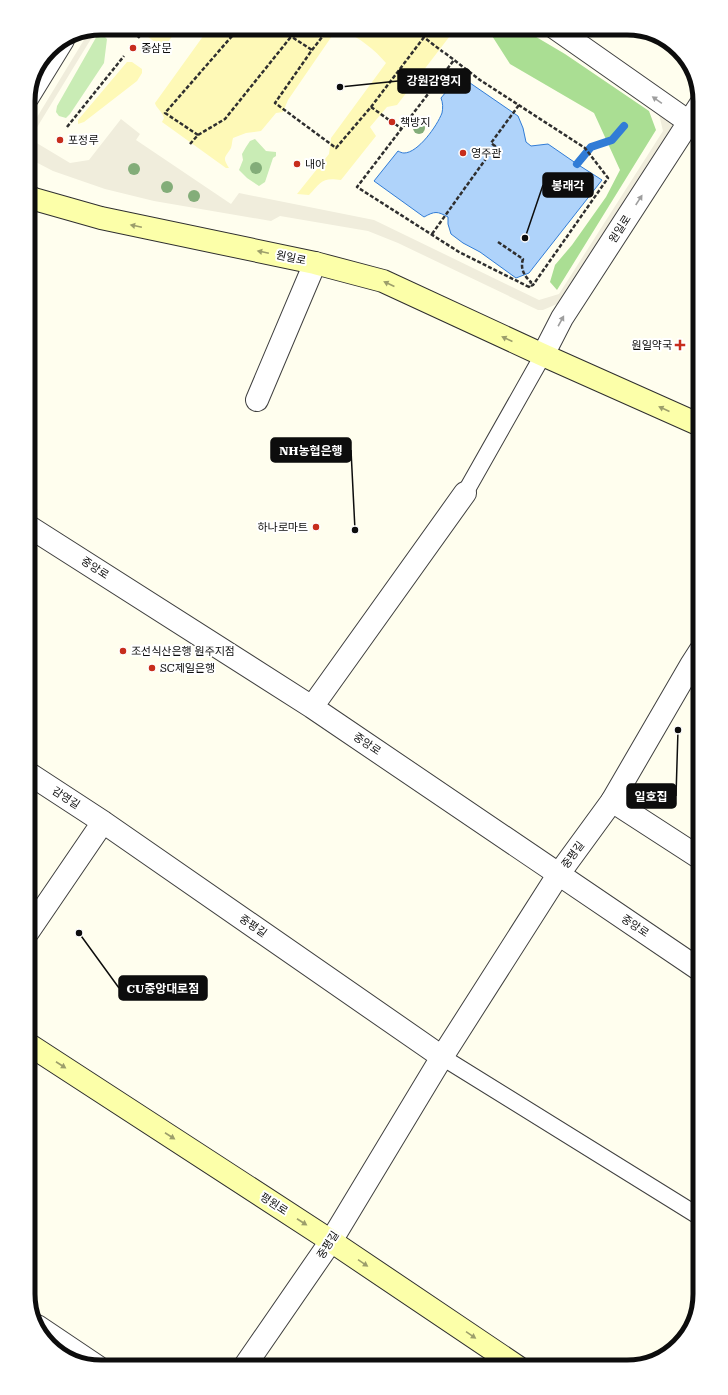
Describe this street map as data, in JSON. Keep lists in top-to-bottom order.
{
  "streets": {
    "main road": ["원일로", "평원로"],
    "street": ["중앙로", "감영길", "중평길"]
  },
  "crossings": [
    ["중앙로", "중평길"],
    ["감영길", "중평길"],
    ["중평길", "평원로"]
  ],
  "one_way": ["평원로"],
  "places": {
    "other": [
      "중삼문",
      "강원감영지",
      "책방지",
      "포정루",
      "영주관",
      "내아",
      "봉래각",
      "하나로마트",
      "NH농협은행",
      "조선식산은행 원주지점",
      "SC제일은행",
      "일호집",
      "CU중앙대로점"
    ],
    "health": ["원일약국"]
  }
}
